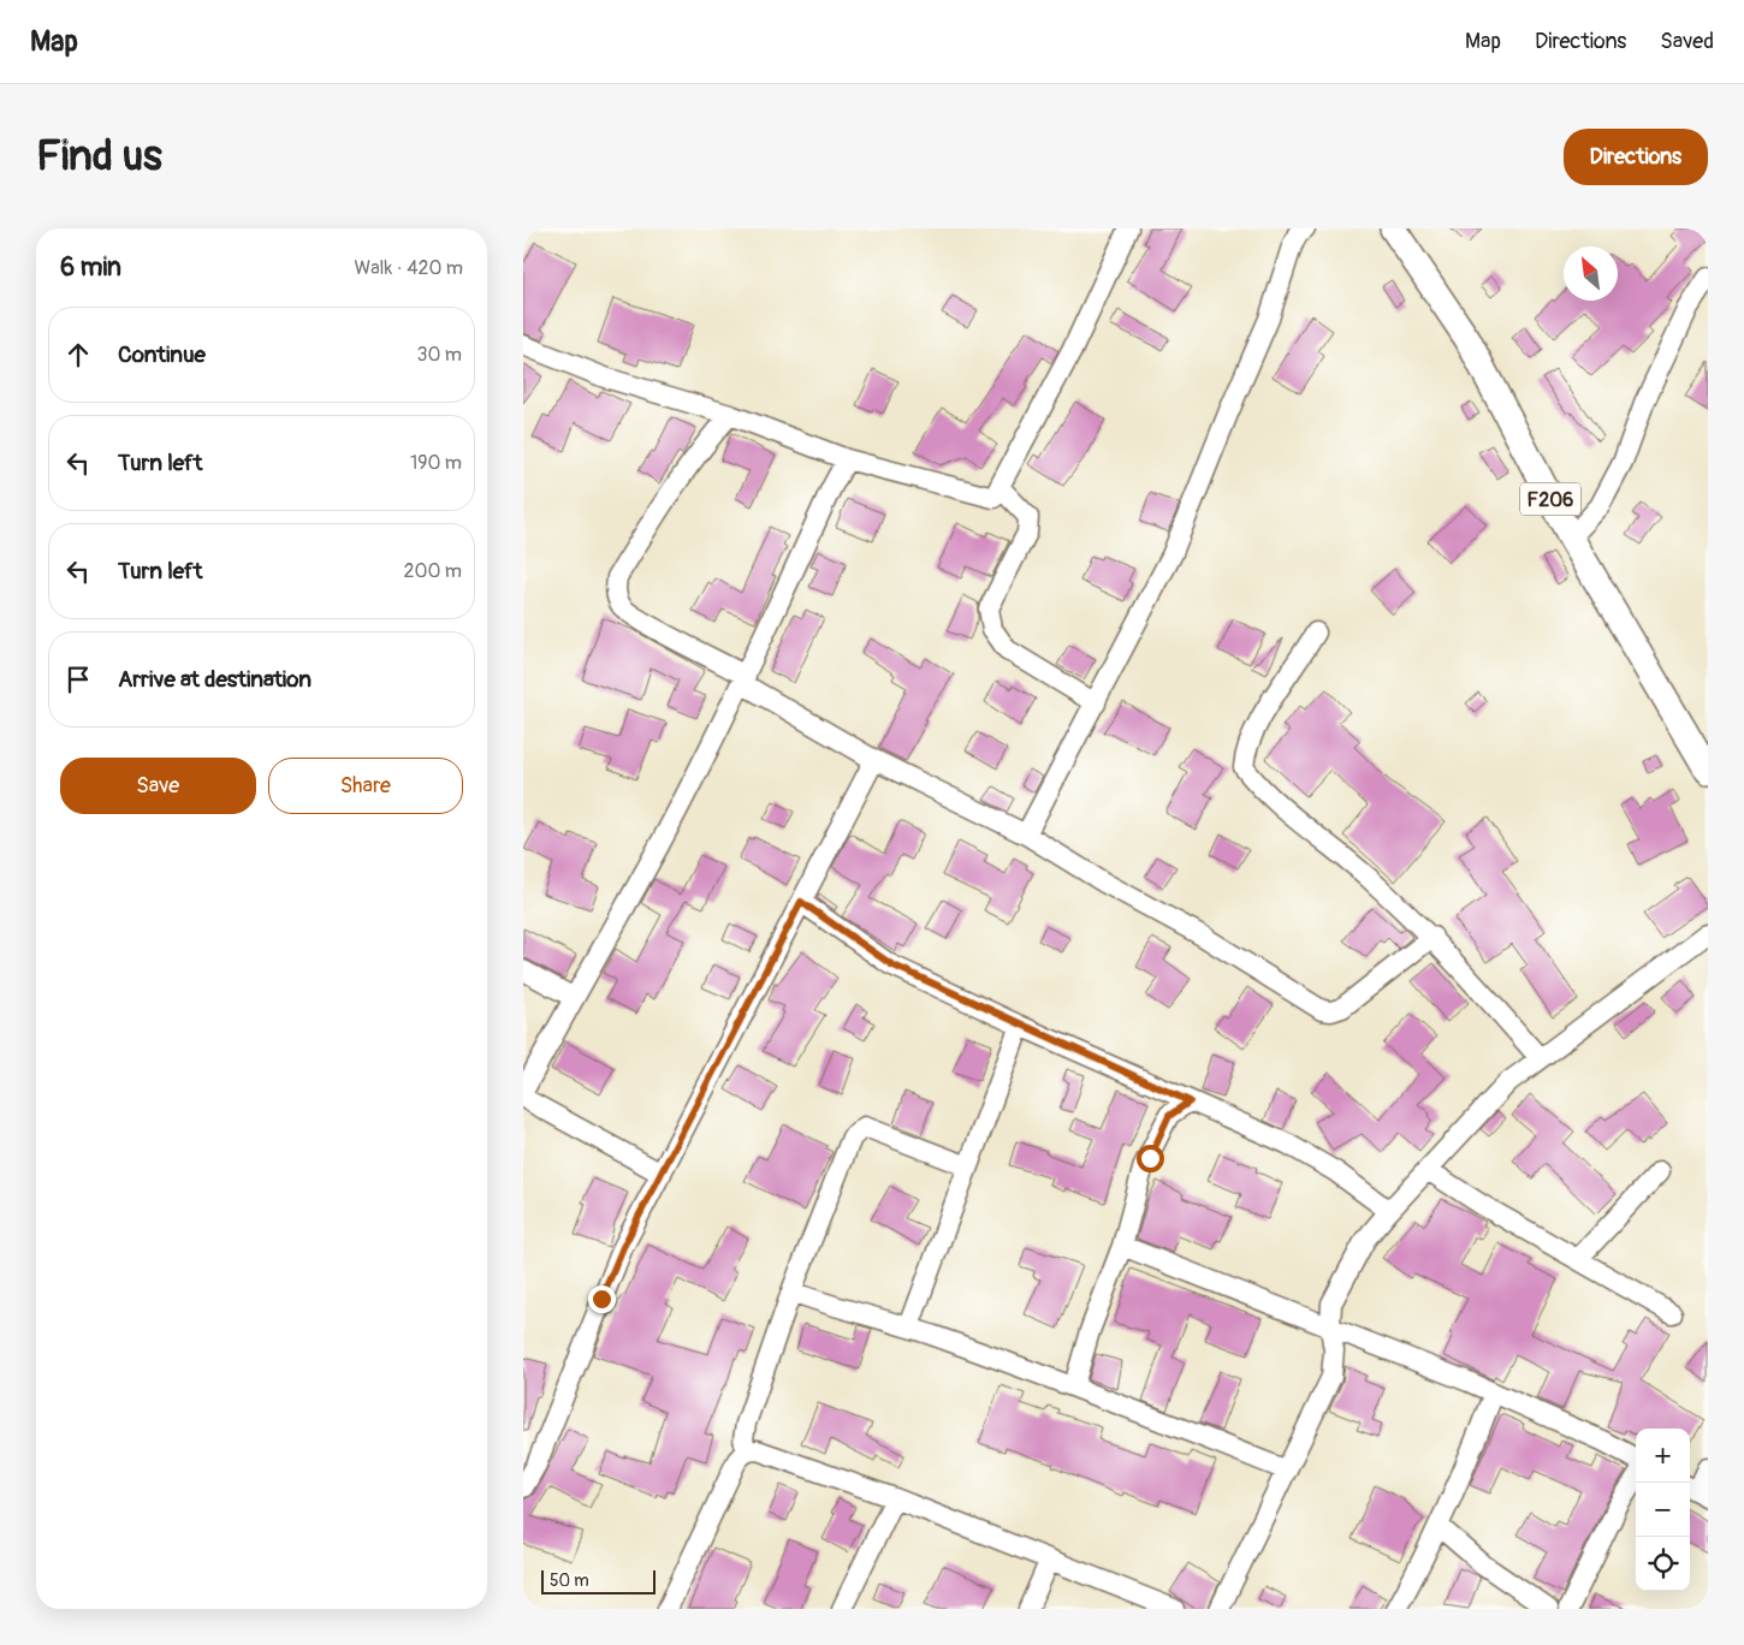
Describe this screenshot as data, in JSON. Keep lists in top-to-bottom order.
{
  "streets": {
    "main road": ["F206"]
  },
  "scale_bar": "50 m",
  "north": "top left",
  "page": {
    "header": "Map",
    "nav": ["Map", "Directions", "Saved"],
    "buttons": [
      "Directions",
      ["Save", "Share"]
    ],
    "title": "Find us",
    "heading": ["6 min", "Walk · 420 m"],
    "list": [
      ["Continue", "30 m"],
      ["Turn left", "190 m"],
      ["Turn left", "200 m"],
      "Arrive at destination"
    ],
    "map_buttons": ["+", "−"],
    "scale": "50 m"
  }
}
